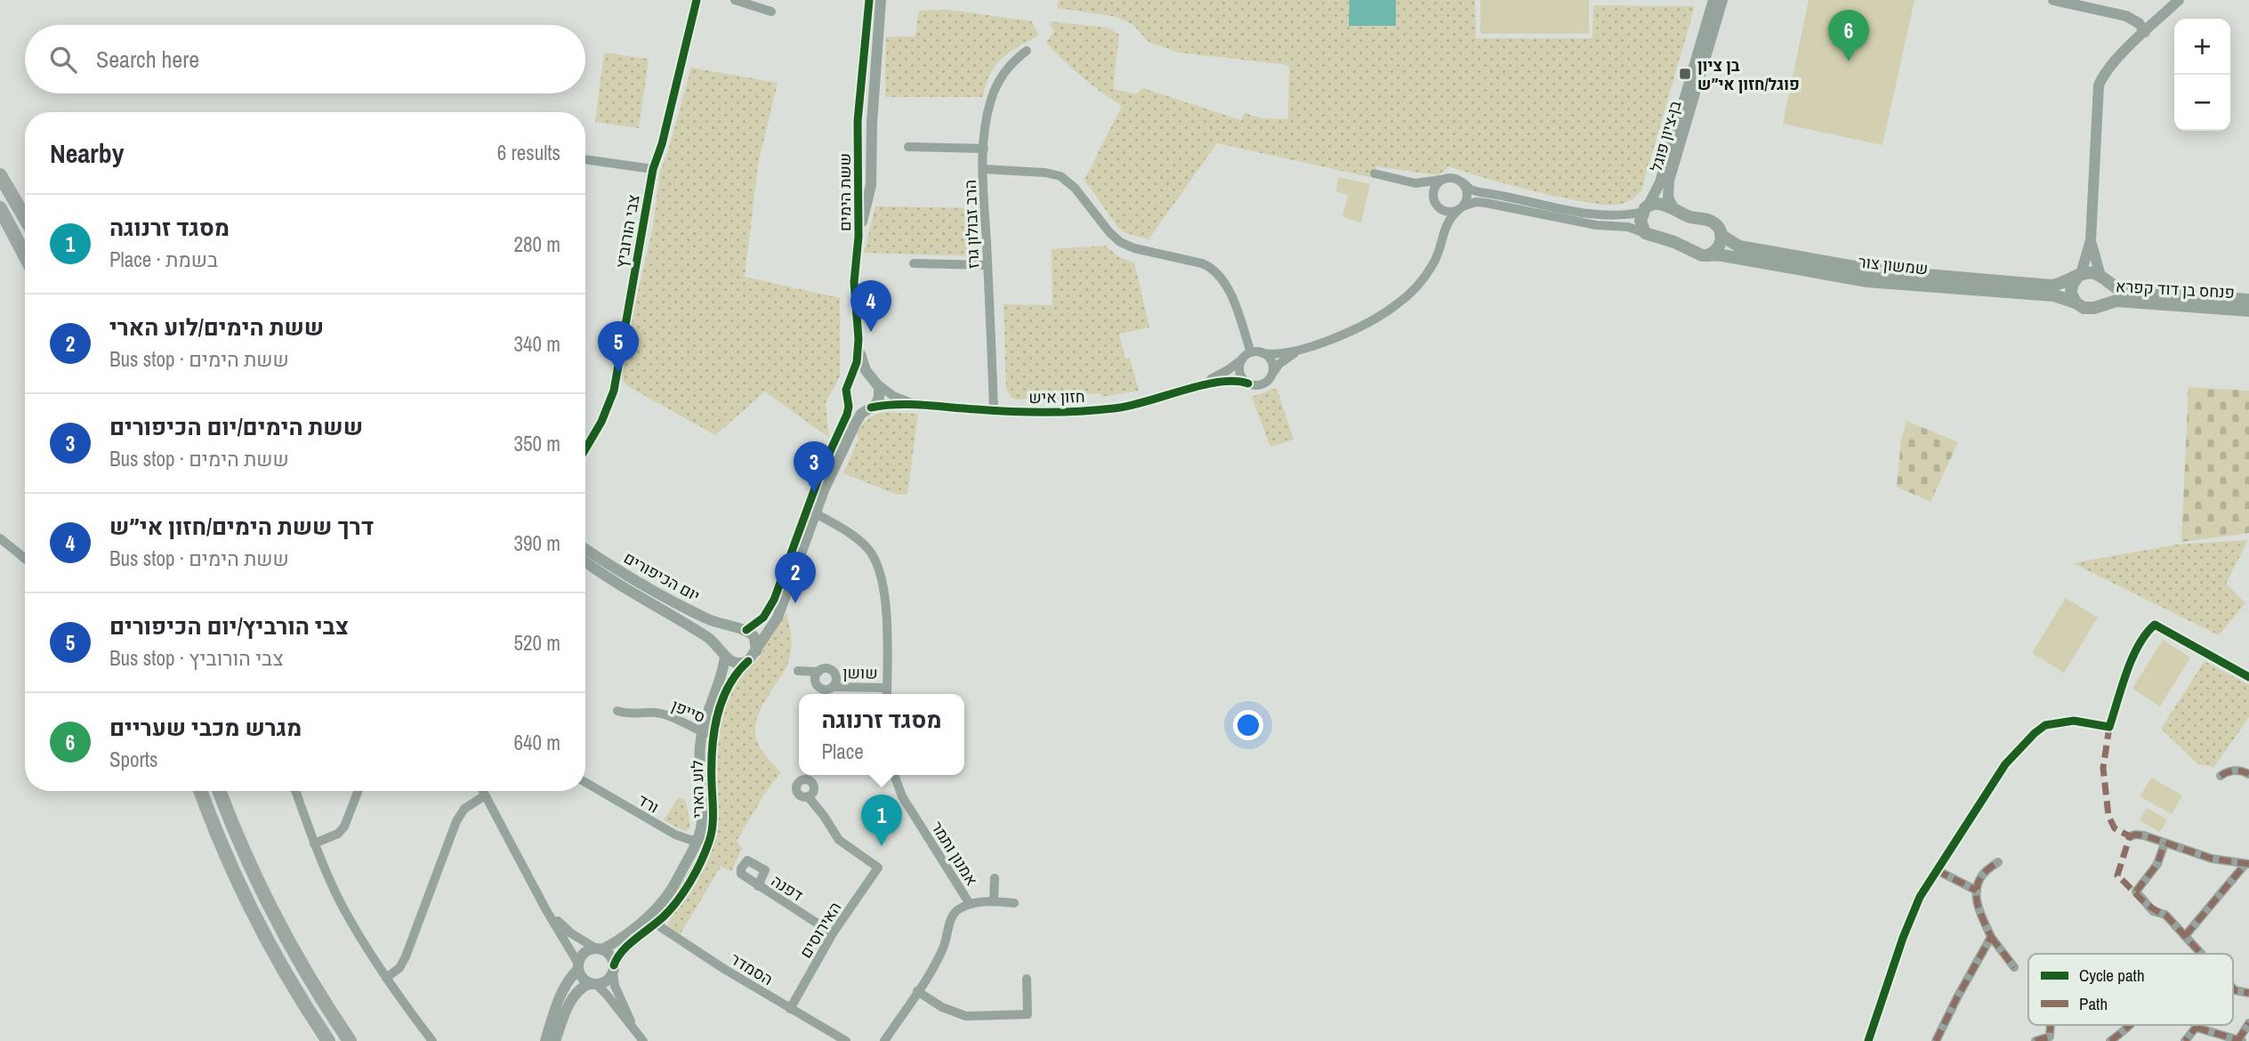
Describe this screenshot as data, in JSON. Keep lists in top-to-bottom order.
{
  "streets": {
    "main road": ["שמשון צור", "פנחס בן דוד קפרא"],
    "street": [
      "בן-ציון פוגל",
      "ששת הימים",
      "הרב זבולון גרז",
      "צבי הורוביץ",
      "חזון איש",
      "יום הכיפורים",
      "שושן",
      "סייפן",
      "לוע הארי",
      "ורד",
      "אמנון ותמר",
      "דפנה",
      "האירוסים",
      "הסמדר"
    ]
  },
  "crossings": [
    ["בן-ציון פוגל", "שמשון צור"],
    ["ששת הימים", "חזון איש"],
    ["הרב זבולון גרז", "חזון איש"],
    ["שמשון צור", "פנחס בן דוד קפרא"],
    ["יום הכיפורים", "לוע הארי"],
    ["סייפן", "לוע הארי"],
    ["לוע הארי", "ורד"],
    ["לוע הארי", "הסמדר"],
    ["דפנה", "האירוסים"],
    ["האירוסים", "הסמדר"]
  ],
  "places": {
    "transit": ["בן ציון פוגל/חזון אי״ש"]
  },
  "legend": ["Cycle path", "Path"],
  "page": {
    "pins": [
      "6",
      "4",
      "5",
      "3",
      "2",
      "1"
    ],
    "map_buttons": ["+", "−"],
    "search": "Search here",
    "heading": ["Nearby", "6 results"],
    "list": [
      {
        "mark": "1",
        "name": "מסגד זרנוגה",
        "note": "Place · בשמת",
        "value": "280 m"
      },
      {
        "mark": "2",
        "name": "ששת הימים/לוע הארי",
        "note": "Bus stop · ששת הימים",
        "value": "340 m"
      },
      {
        "mark": "3",
        "name": "ששת הימים/יום הכיפורים",
        "note": "Bus stop · ששת הימים",
        "value": "350 m"
      },
      {
        "mark": "4",
        "name": "דרך ששת הימים/חזון אי״ש",
        "note": "Bus stop · ששת הימים",
        "value": "390 m"
      },
      {
        "mark": "5",
        "name": "צבי הורביץ/יום הכיפורים",
        "note": "Bus stop · צבי הורוביץ",
        "value": "520 m"
      },
      {
        "mark": "6",
        "name": "מגרש מכבי שעריים",
        "note": "Sports",
        "value": "640 m"
      }
    ],
    "popup": ["מסגד זרנוגה", "Place"]
  }
}
